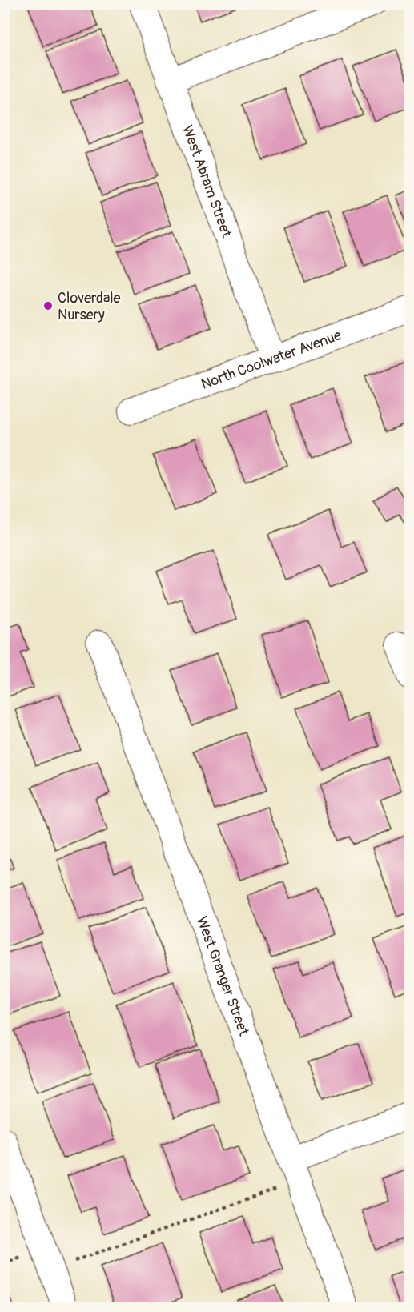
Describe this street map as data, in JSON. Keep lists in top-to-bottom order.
{
  "streets": {
    "street": ["West Abram Street", "North Coolwater Avenue", "West Granger Street"]
  },
  "crossings": [
    ["West Abram Street", "North Coolwater Avenue"]
  ],
  "places": ["Cloverdale Nursery"]
}
